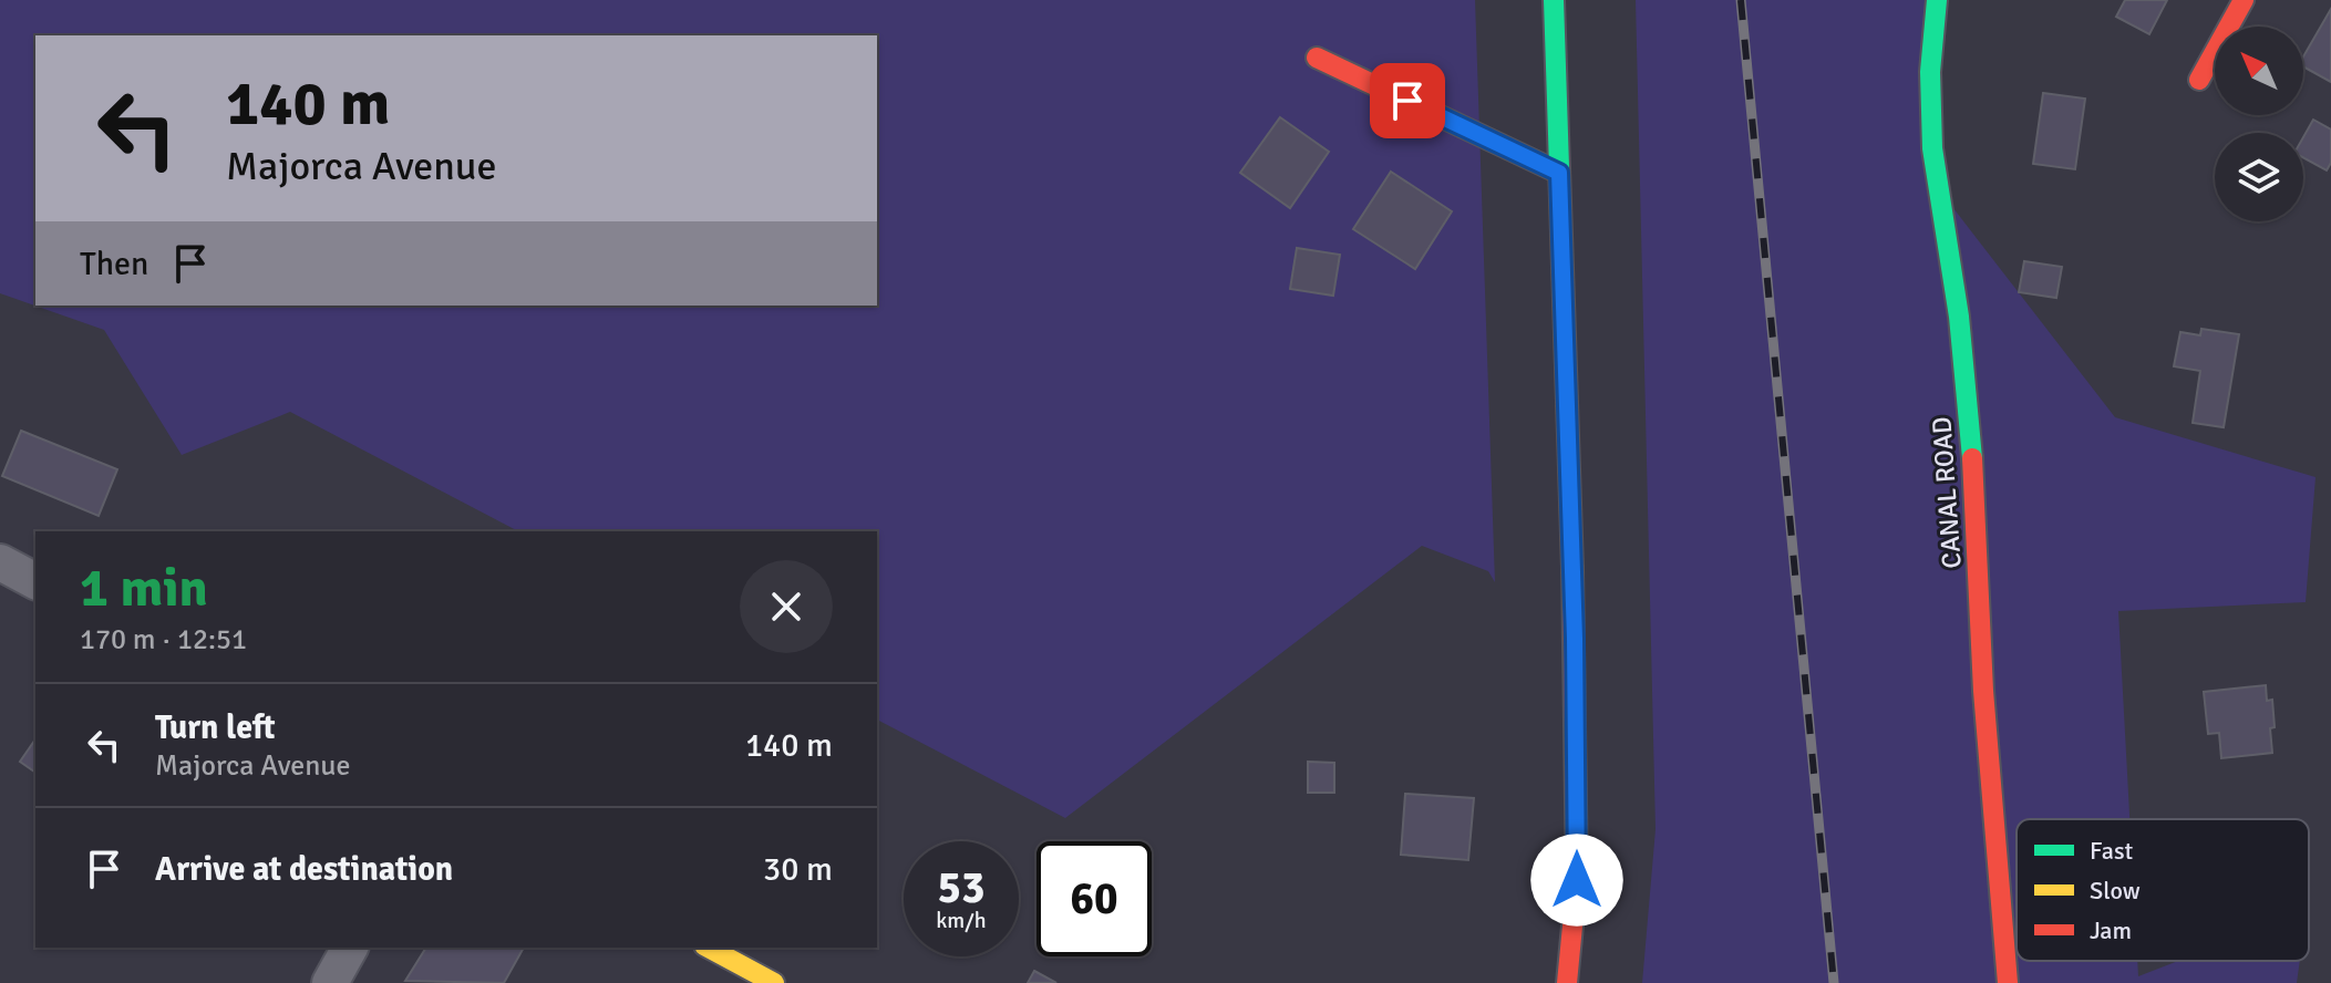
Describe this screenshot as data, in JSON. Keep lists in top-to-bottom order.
{
  "streets": {
    "street": ["CANAL ROAD"]
  },
  "legend": ["Fast", "Slow", "Jam"],
  "north": "top left",
  "page": {
    "turn": ["140 m", "Majorca Avenue"],
    "then": "Then",
    "heading": ["1 min", "170 m · 12:51"],
    "list": [
      {
        "name": "Turn left",
        "note": "Majorca Avenue",
        "value": "140 m"
      },
      {
        "name": "Arrive at destination",
        "value": "30 m"
      }
    ],
    "speed": "53 km/h",
    "limit": "60"
  }
}
